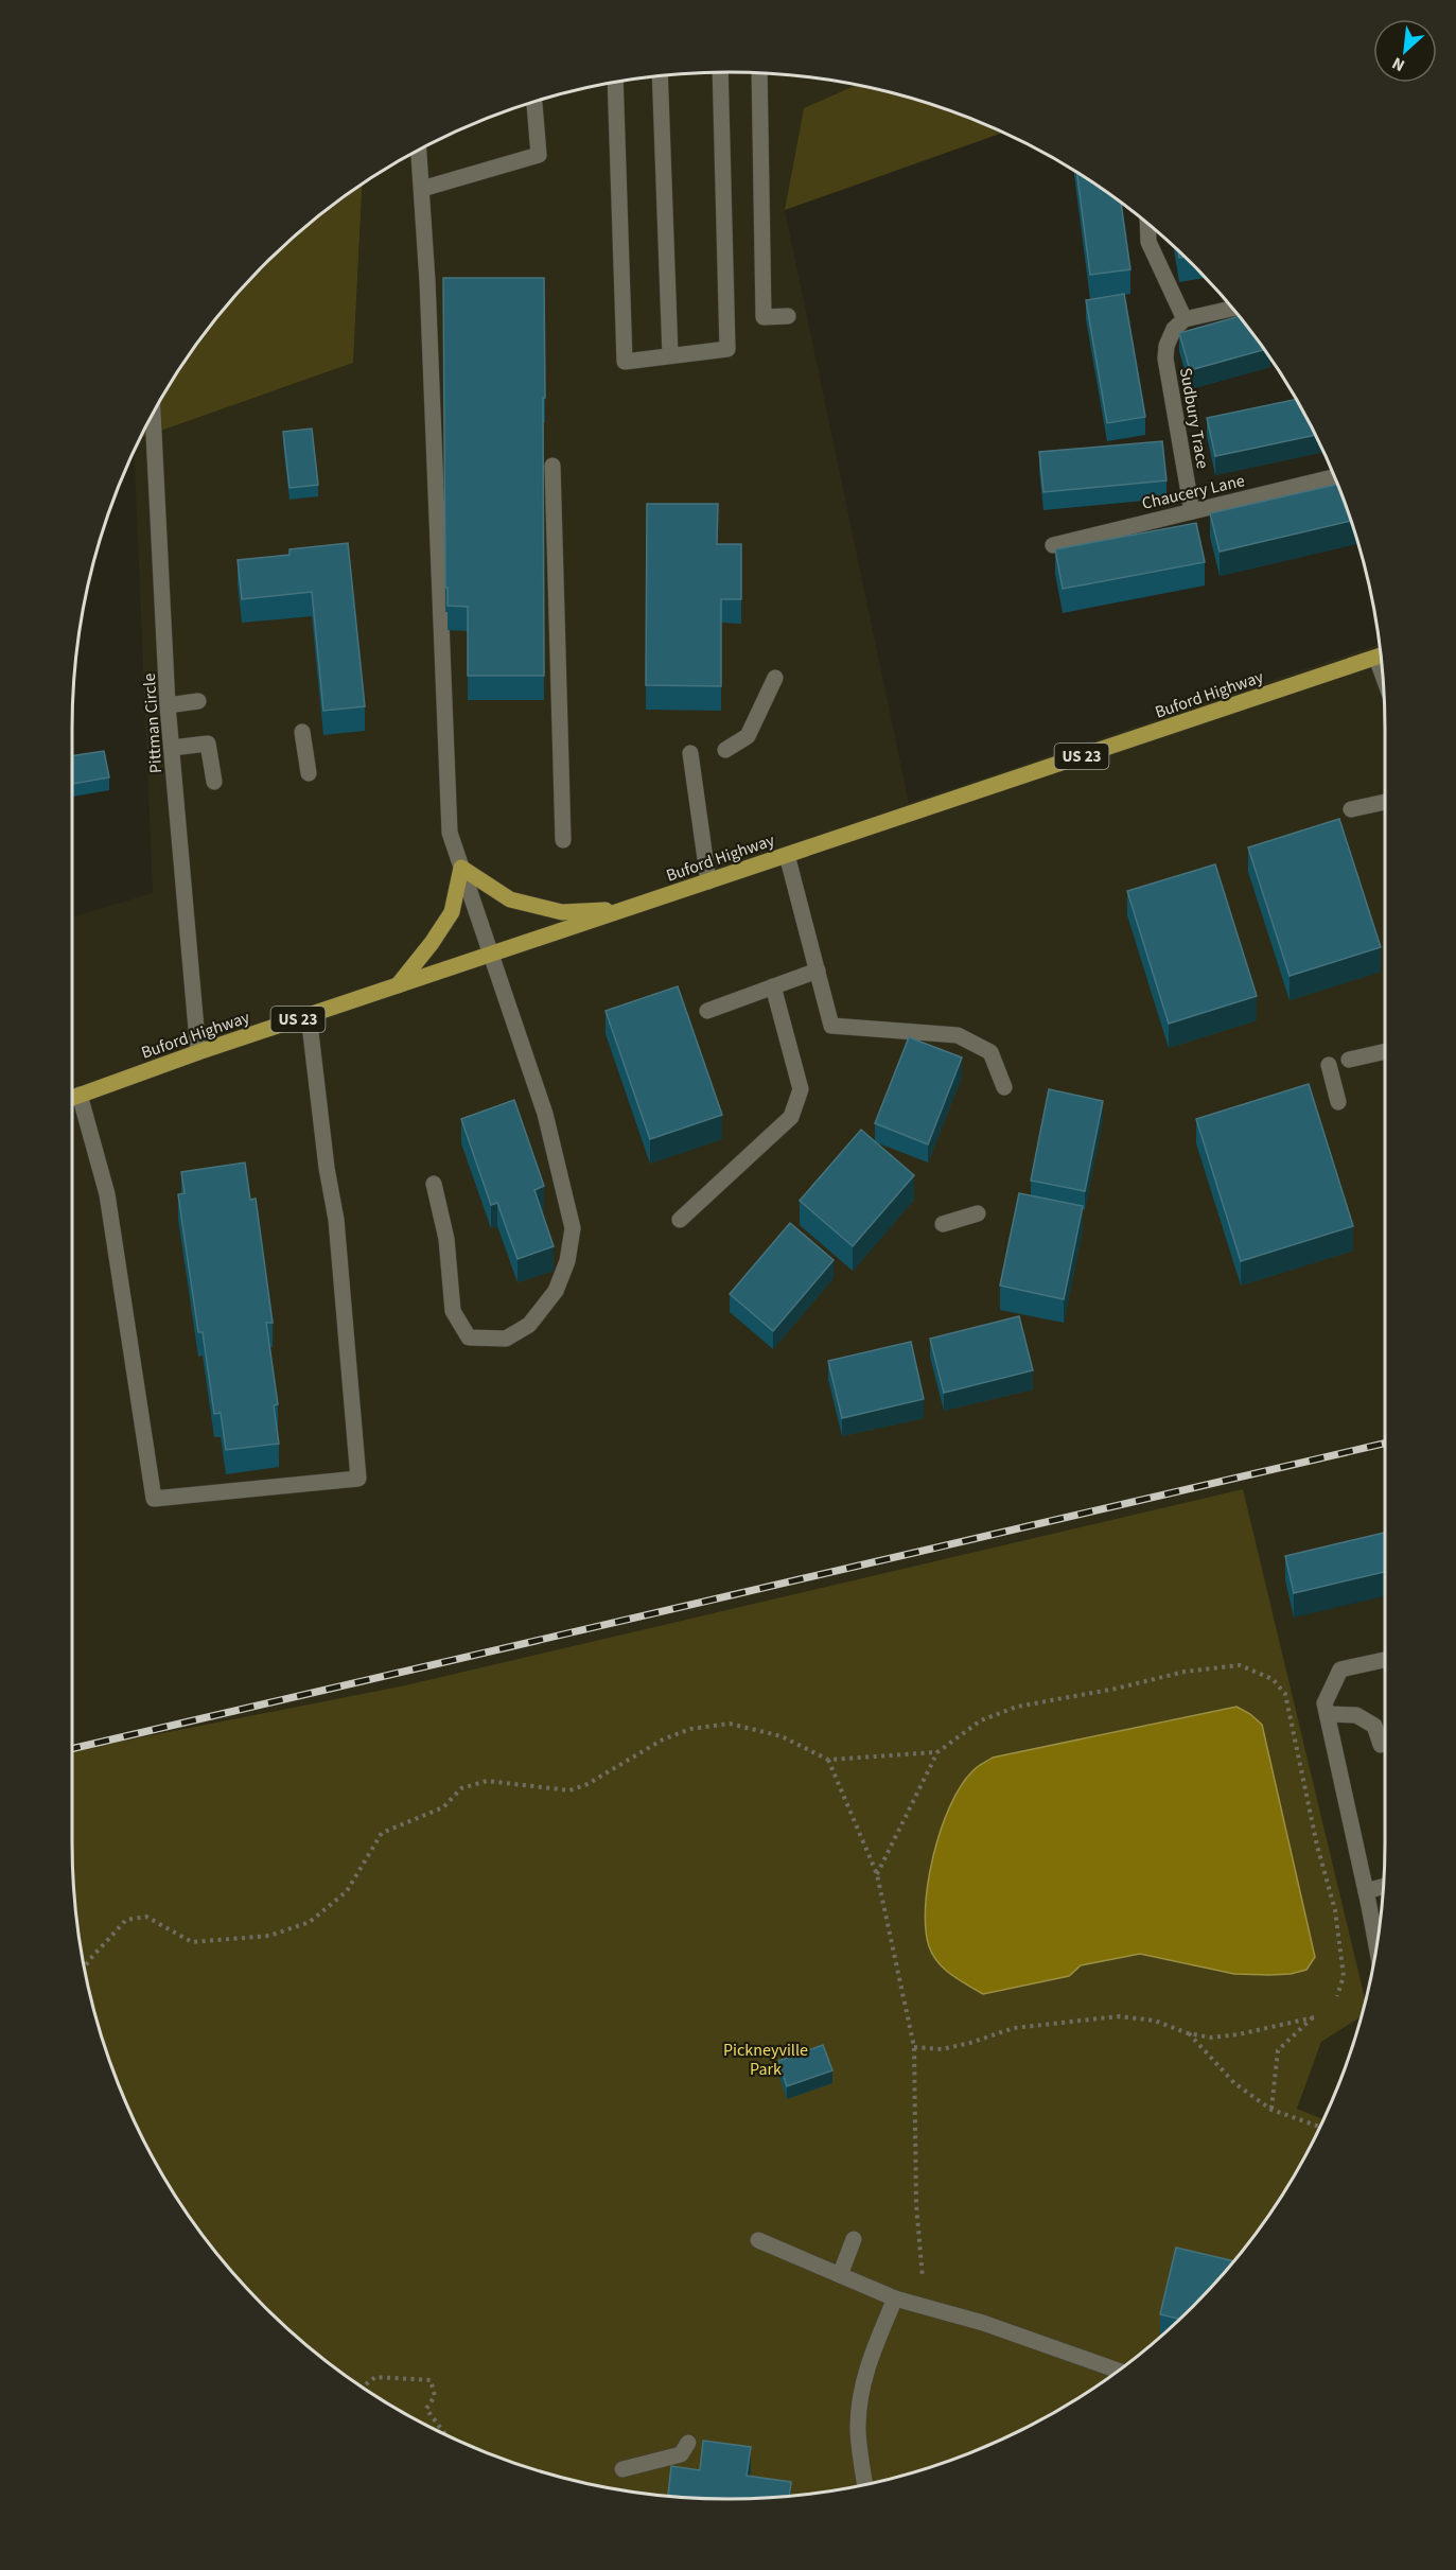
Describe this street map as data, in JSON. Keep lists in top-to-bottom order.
{
  "streets": {
    "main road": ["Buford Highway", "US 23"],
    "street": ["Sudbury Trace", "Chaucery Lane", "Pittman Circle"]
  },
  "crossings": [
    ["Sudbury Trace", "Chaucery Lane"],
    ["Buford Highway", "Pittman Circle"]
  ],
  "parks": ["Pickneyville Park"],
  "north": "bottom left"
}
